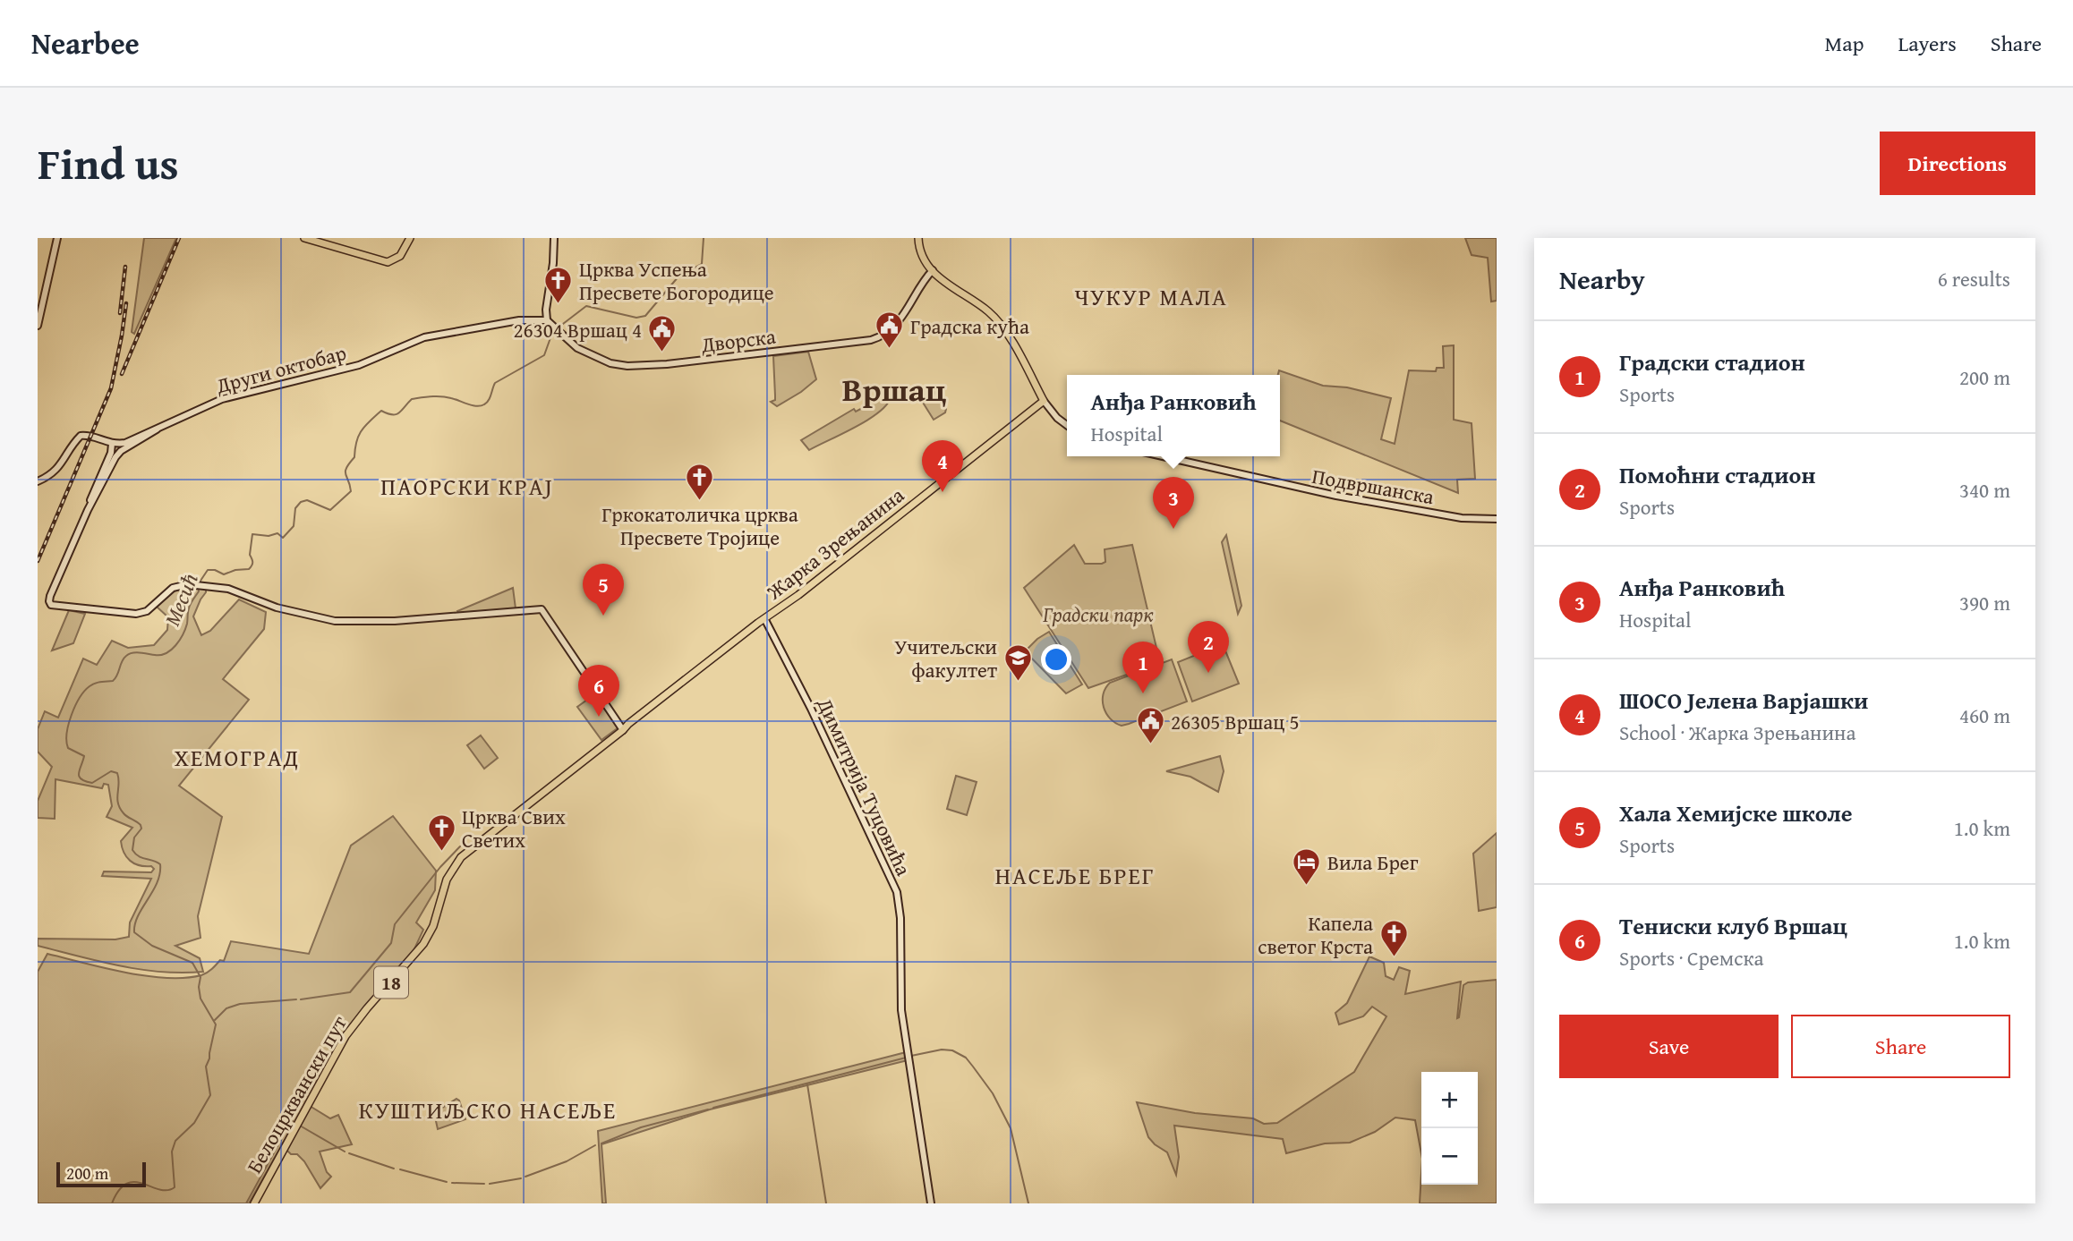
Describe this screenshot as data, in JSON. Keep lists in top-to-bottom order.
{
  "streets": {
    "main road": ["Жарка Зрењанина", "18", "Белоцрквански пут"],
    "street": [
      "Дворска",
      "Други октобар",
      "Подвршанска",
      "Димитрија Туцовића"
    ]
  },
  "crossings": [
    ["Дворска", "Други октобар"],
    ["Жарка Зрењанина", "Димитрија Туцовића"],
    ["Жарка Зрењанина", "Белоцрквански пут"]
  ],
  "districts": [
    "ЧУКУР МАЛА",
    "Вршац",
    "ПАОРСКИ КРАЈ",
    "ХЕМОГРАД",
    "НАСЕЉЕ БРЕГ",
    "КУШТИЉСКО НАСЕЉЕ"
  ],
  "water": ["Месић"],
  "parks": ["Градски парк"],
  "places": {
    "church": [
      "Црква Успења Пресвете Богородице",
      "Гркокатоличка црква Пресвете Тројице",
      "Црква Свих Светих",
      "Капела светог Крста"
    ],
    "public building": ["Градска кућа", "26304 Вршац 4", "26305 Вршац 5"],
    "school or university": ["Учитељски факултет"],
    "hotel": ["Вила Брег"]
  },
  "scale_bar": "200 m",
  "page": {
    "header": "Nearbee",
    "nav": ["Map", "Layers", "Share"],
    "title": "Find us",
    "buttons": [
      "Directions",
      ["Save", "Share"]
    ],
    "heading": ["Nearby", "6 results"],
    "list": [
      {
        "mark": "1",
        "name": "Градски стадион",
        "note": "Sports",
        "value": "200 m"
      },
      {
        "mark": "2",
        "name": "Помоћни стадион",
        "note": "Sports",
        "value": "340 m"
      },
      {
        "mark": "3",
        "name": "Анђа Ранковић",
        "note": "Hospital",
        "value": "390 m"
      },
      {
        "mark": "4",
        "name": "ШОСО Јелена Варјашки",
        "note": "School · Жарка Зрењанина",
        "value": "460 m"
      },
      {
        "mark": "5",
        "name": "Хала Хемијске школе",
        "note": "Sports",
        "value": "1.0 km"
      },
      {
        "mark": "6",
        "name": "Тениски клуб Вршац",
        "note": "Sports · Сремска",
        "value": "1.0 km"
      }
    ],
    "popup": ["Анђа Ранковић", "Hospital"],
    "pins": [
      "4",
      "3",
      "5",
      "2",
      "1",
      "6"
    ],
    "map_buttons": ["+", "−"],
    "scale": "200 m"
  }
}
